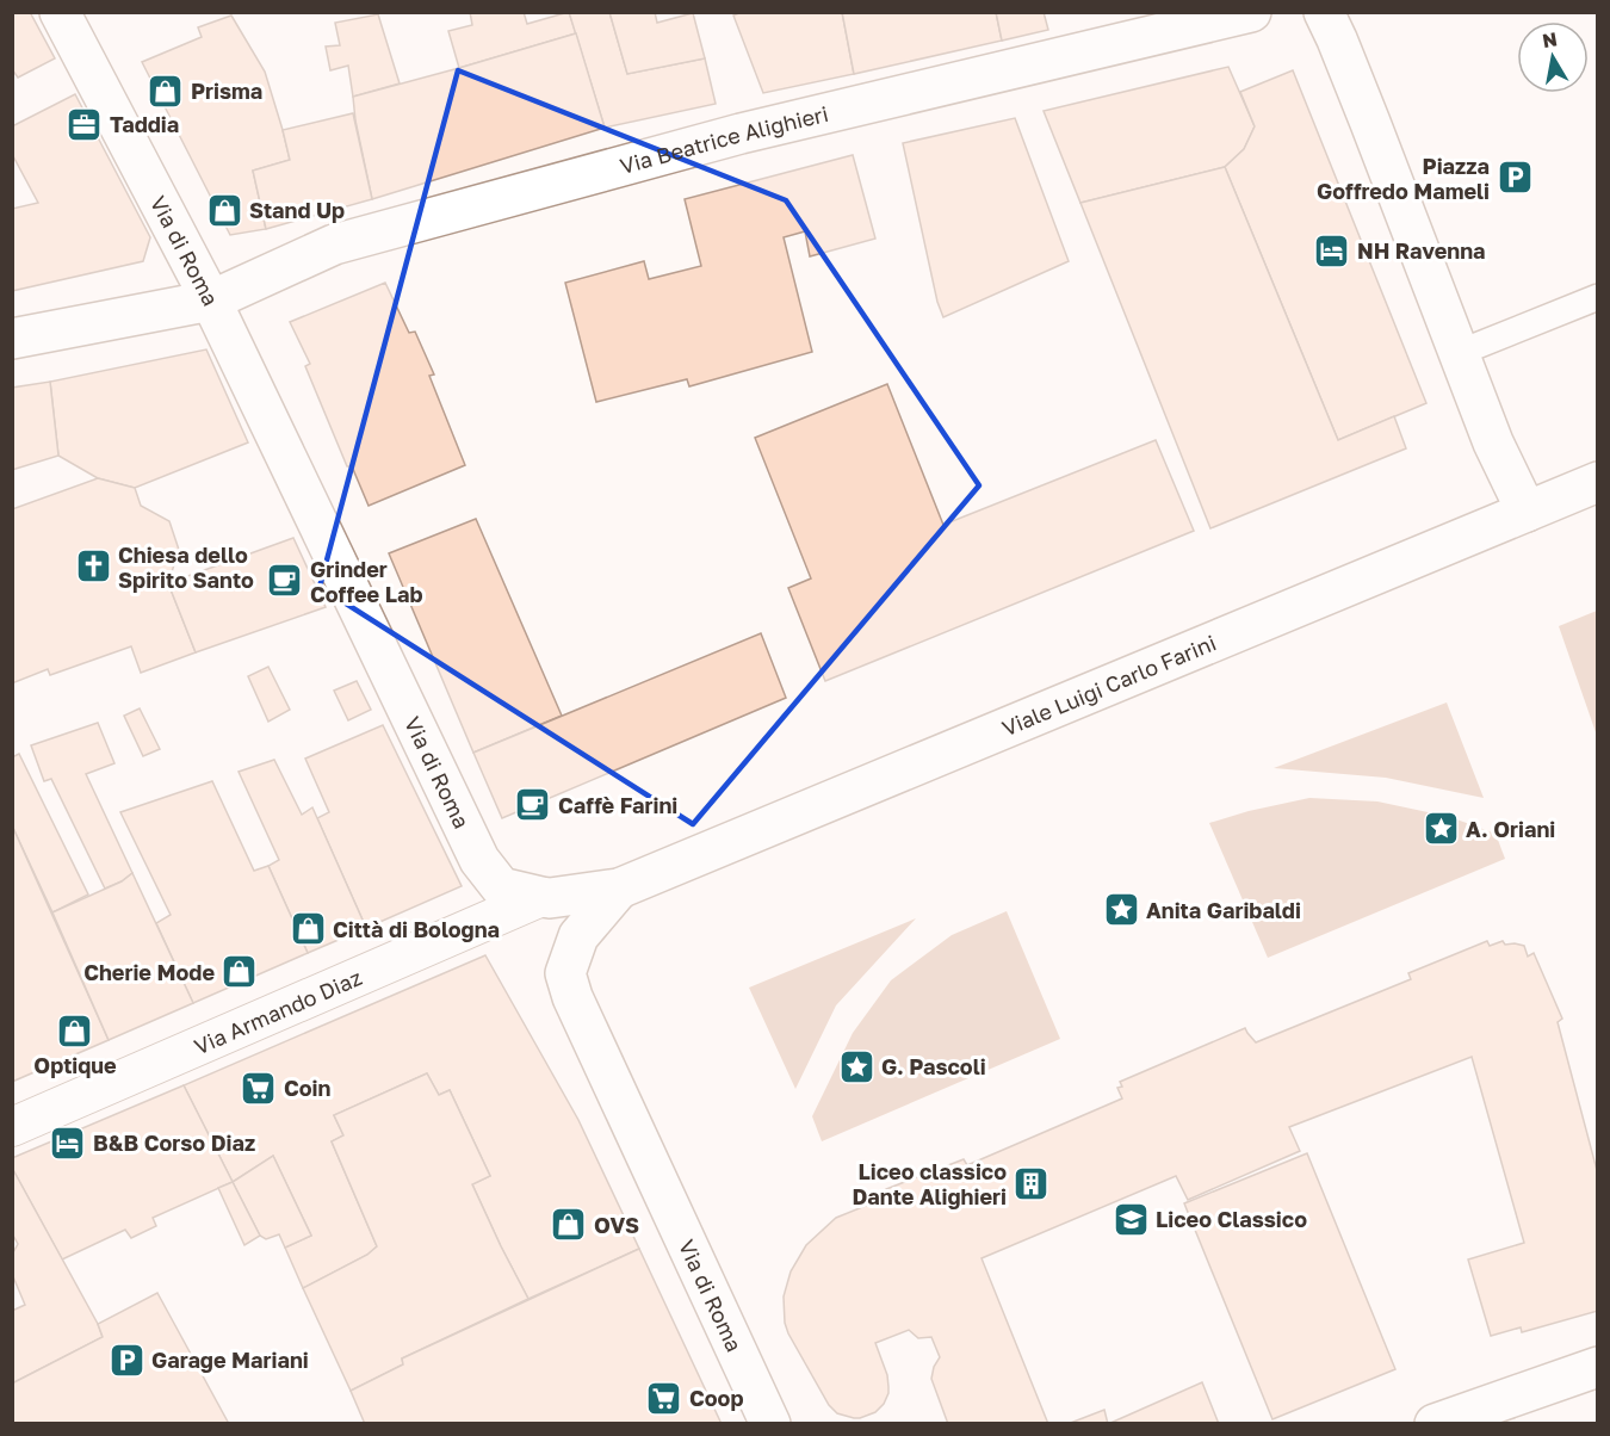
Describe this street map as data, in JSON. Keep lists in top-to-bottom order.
{
  "streets": {
    "street": [
      "Via Beatrice Alighieri",
      "Via di Roma",
      "Viale Luigi Carlo Farini",
      "Via Armando Diaz"
    ]
  },
  "crossings": [
    ["Via Beatrice Alighieri", "Via di Roma"],
    ["Via di Roma", "Viale Luigi Carlo Farini"],
    ["Via di Roma", "Via Armando Diaz"]
  ],
  "places": {
    "shop": [
      "Prisma",
      "Stand Up",
      "Città di Bologna",
      "Cherie Mode",
      "Optique",
      "OVS"
    ],
    "office": ["Taddia"],
    "parking": ["Piazza Goffredo Mameli", "Garage Mariani"],
    "hotel": ["NH Ravenna", "B&B Corso Diaz"],
    "church": ["Chiesa dello Spirito Santo"],
    "cafe": ["Grinder Coffee Lab", "Caffè Farini"],
    "place": ["A. Oriani", "Anita Garibaldi", "G. Pascoli"],
    "supermarket": ["Coin", "Coop"],
    "building": ["Liceo classico Dante Alighieri"],
    "school or university": ["Liceo Classico"]
  },
  "north": "top"
}
